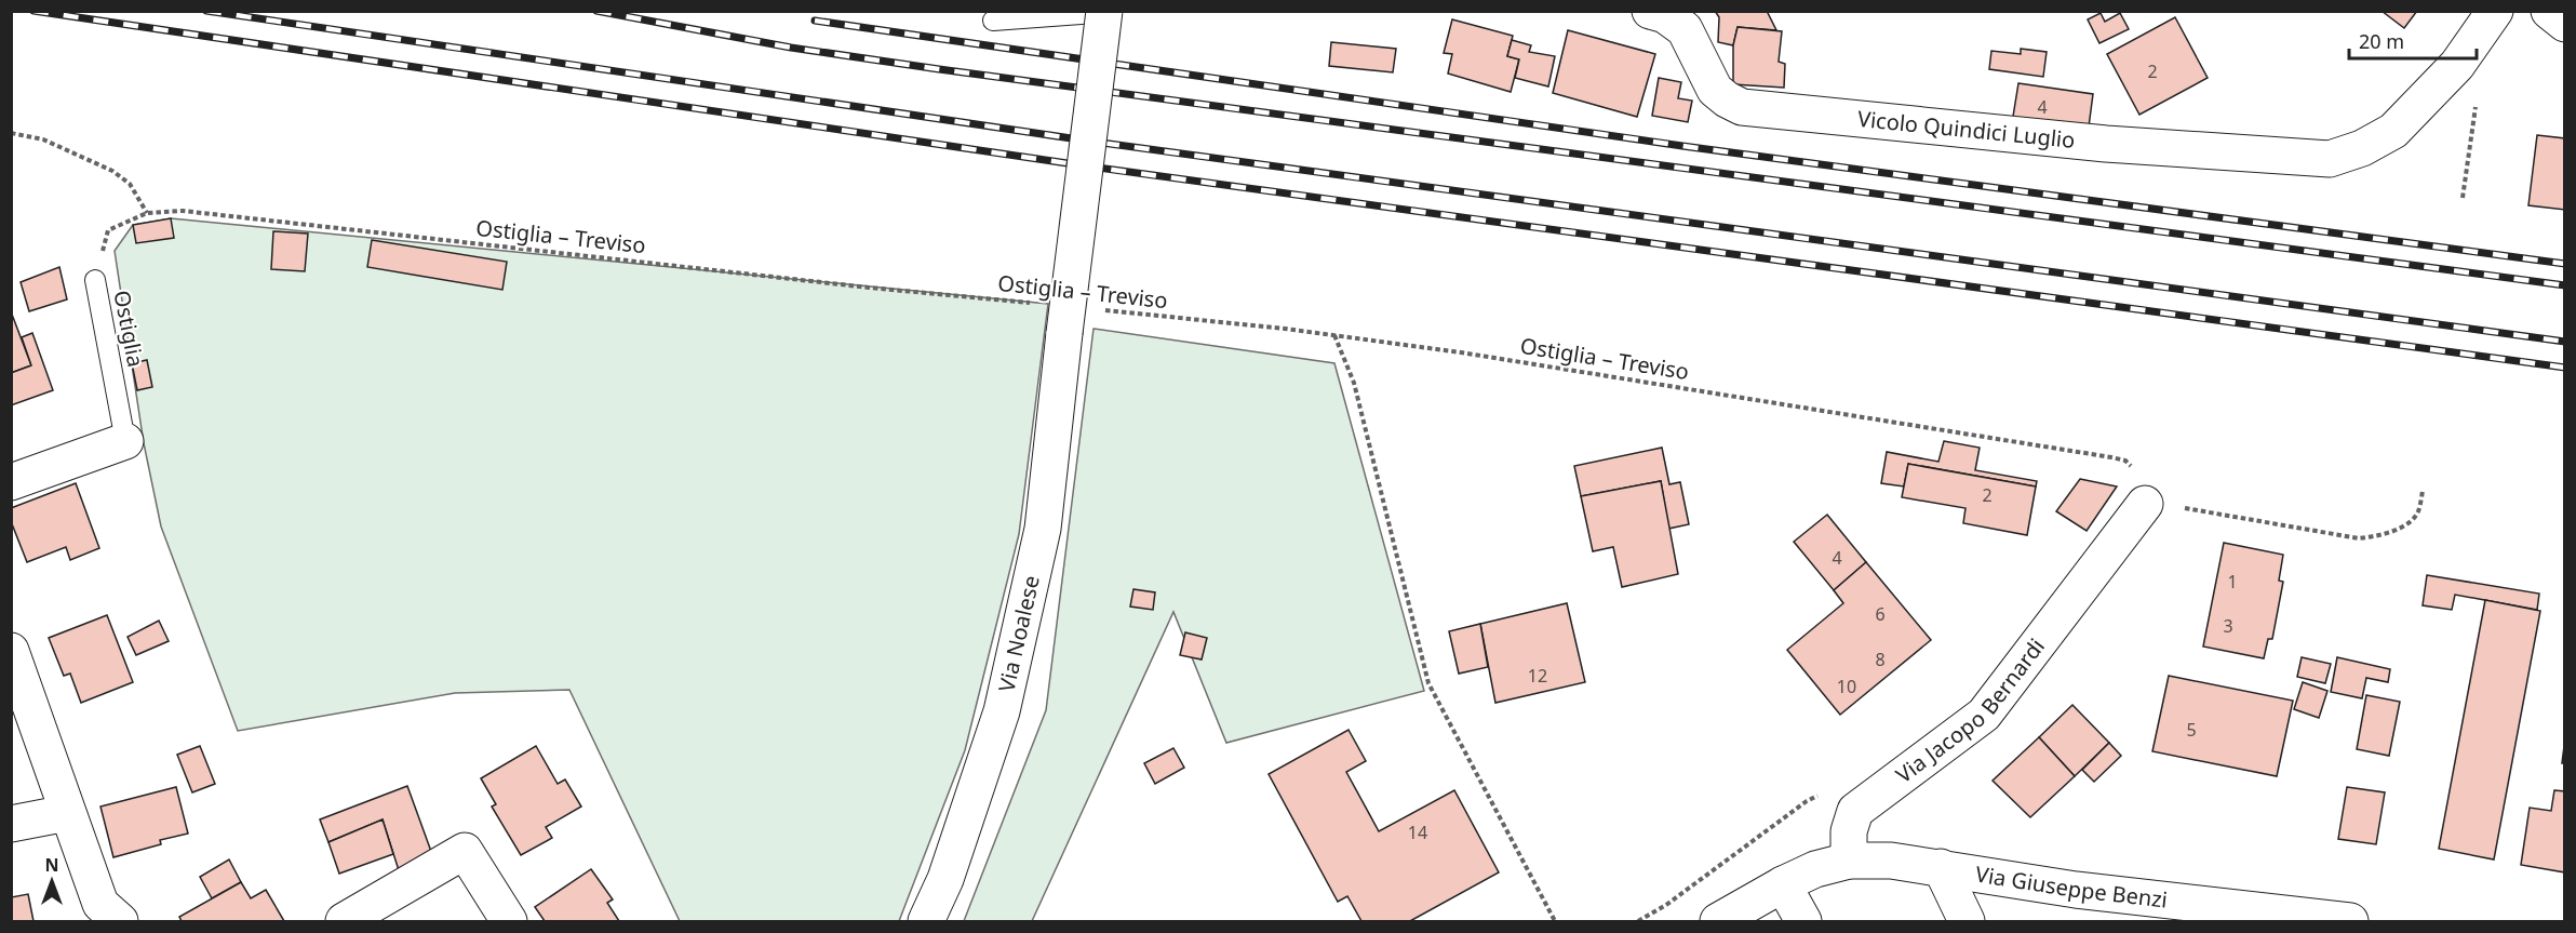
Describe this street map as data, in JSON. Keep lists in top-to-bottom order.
{
  "streets": {
    "street": [
      "Vicolo Quindici Luglio",
      "Via Noalese",
      "Via Jacopo Bernardi",
      "Via Giuseppe Benzi"
    ],
    "lane": ["Ostiglia"],
    "path": ["Ostiglia – Treviso"]
  },
  "crossings": [
    ["Ostiglia – Treviso", "Ostiglia"],
    ["Ostiglia – Treviso", "Via Jacopo Bernardi"],
    ["Via Jacopo Bernardi", "Via Giuseppe Benzi"]
  ],
  "house_numbers": [
    "2",
    "4",
    "2",
    "4",
    "1",
    "6",
    "3",
    "8",
    "12",
    "10",
    "5",
    "14"
  ],
  "scale_bar": "20 m",
  "north": "top"
}
